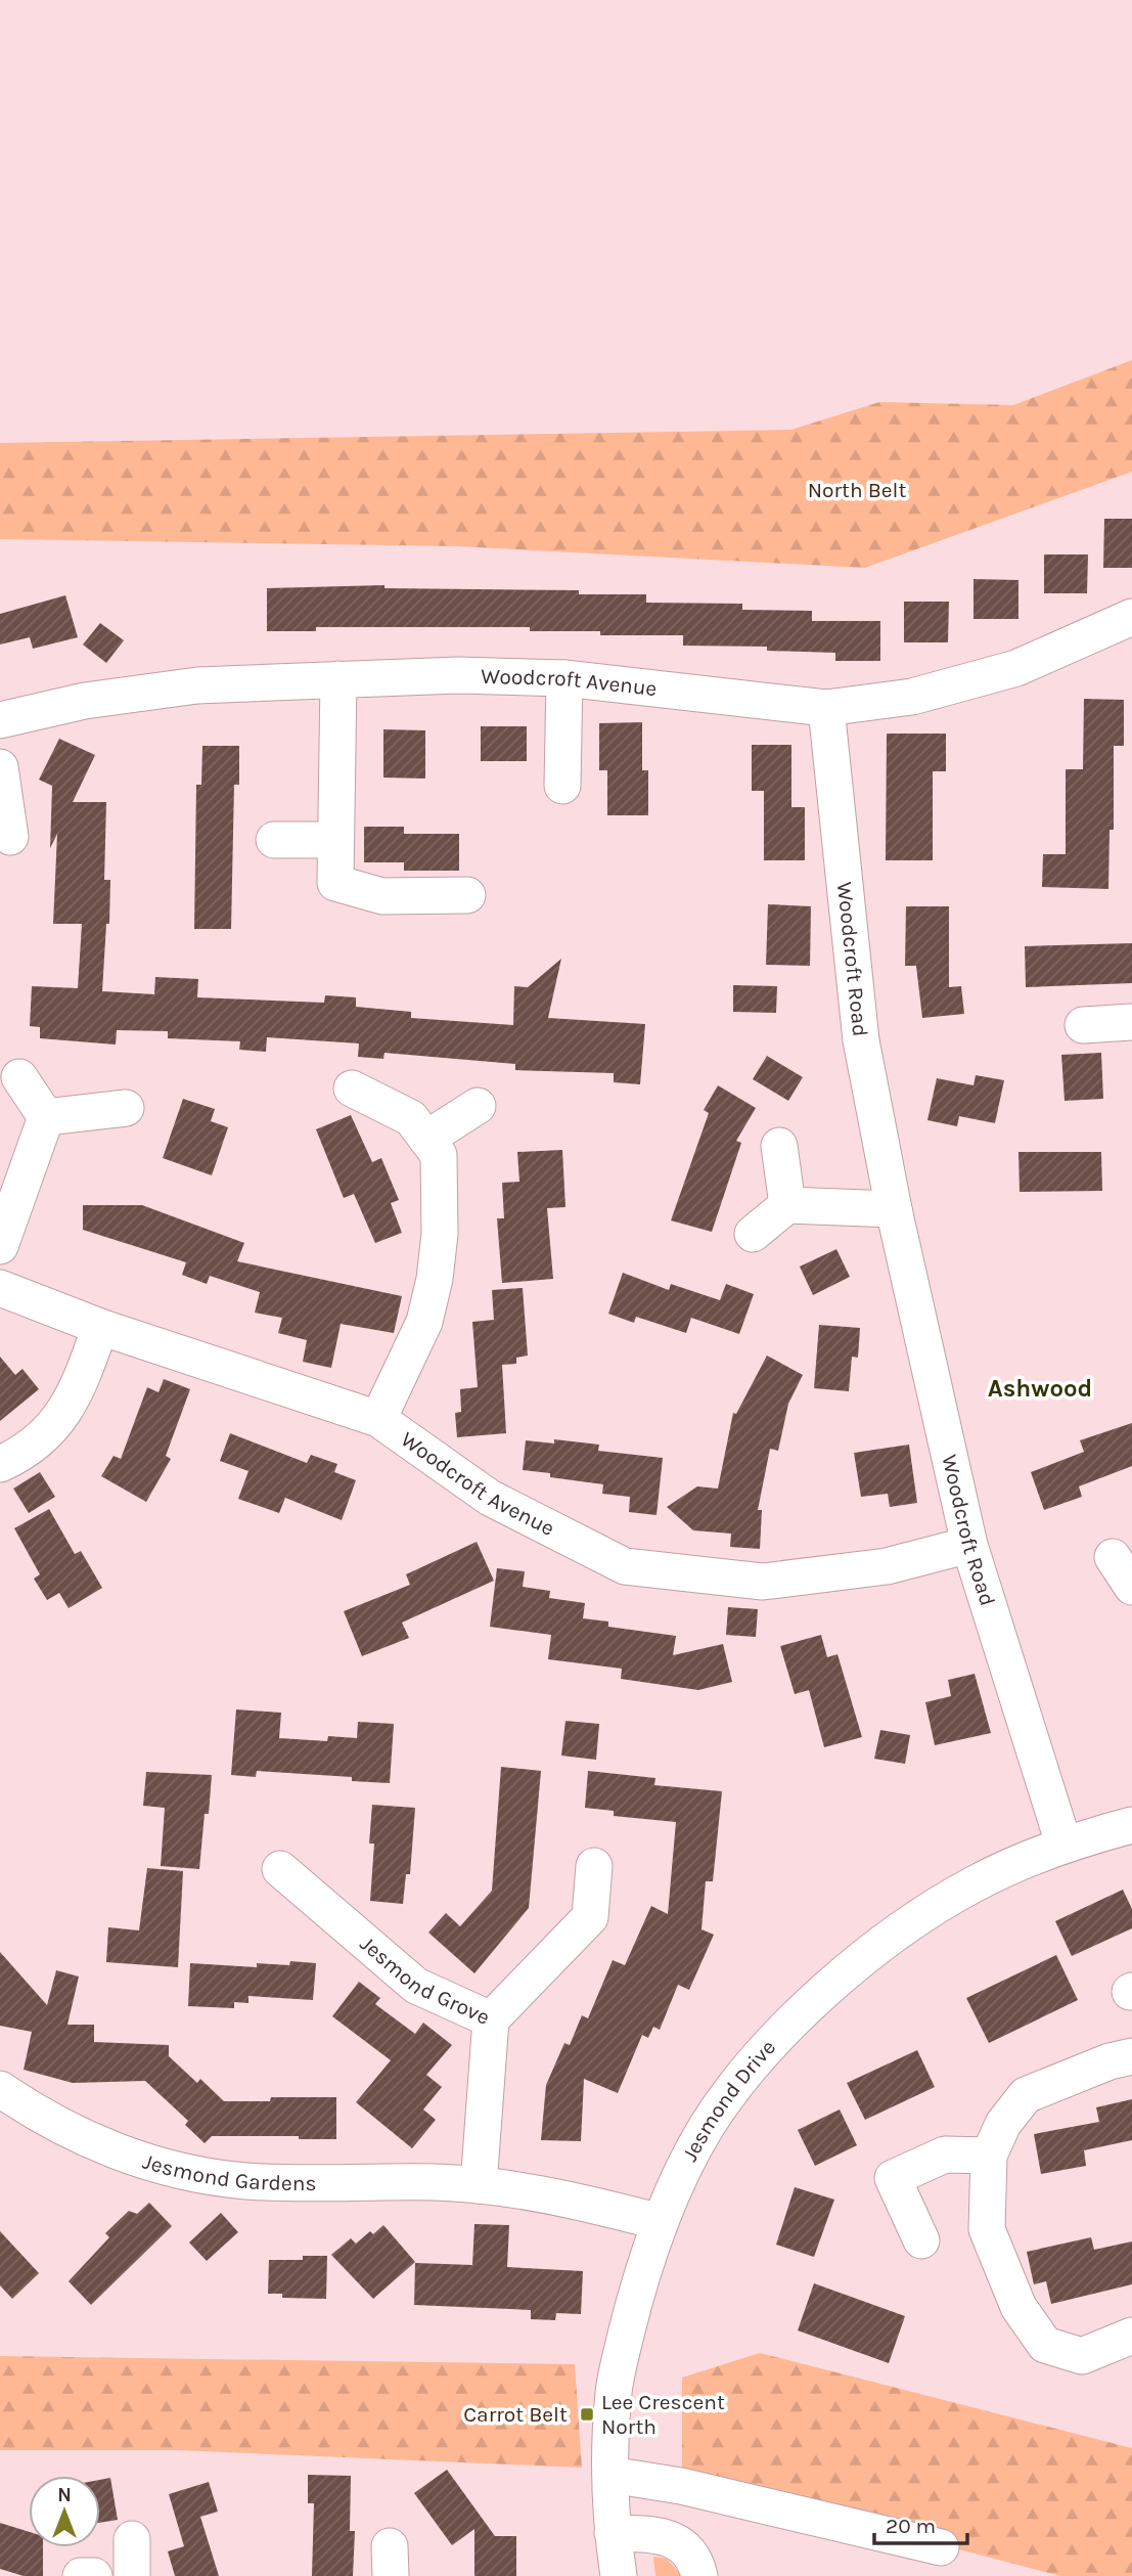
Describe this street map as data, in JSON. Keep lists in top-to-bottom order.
{
  "streets": {
    "street": [
      "Woodcroft Avenue",
      "Woodcroft Road",
      "Jesmond Grove",
      "Jesmond Drive",
      "Jesmond Gardens"
    ]
  },
  "crossings": [
    ["Woodcroft Avenue", "Woodcroft Road"],
    ["Woodcroft Road", "Jesmond Drive"],
    ["Jesmond Drive", "Jesmond Gardens"]
  ],
  "districts": ["Ashwood"],
  "parks": ["North Belt", "Carrot Belt"],
  "places": {
    "transit": ["Lee Crescent North"]
  },
  "scale_bar": "20 m",
  "north": "top"
}
